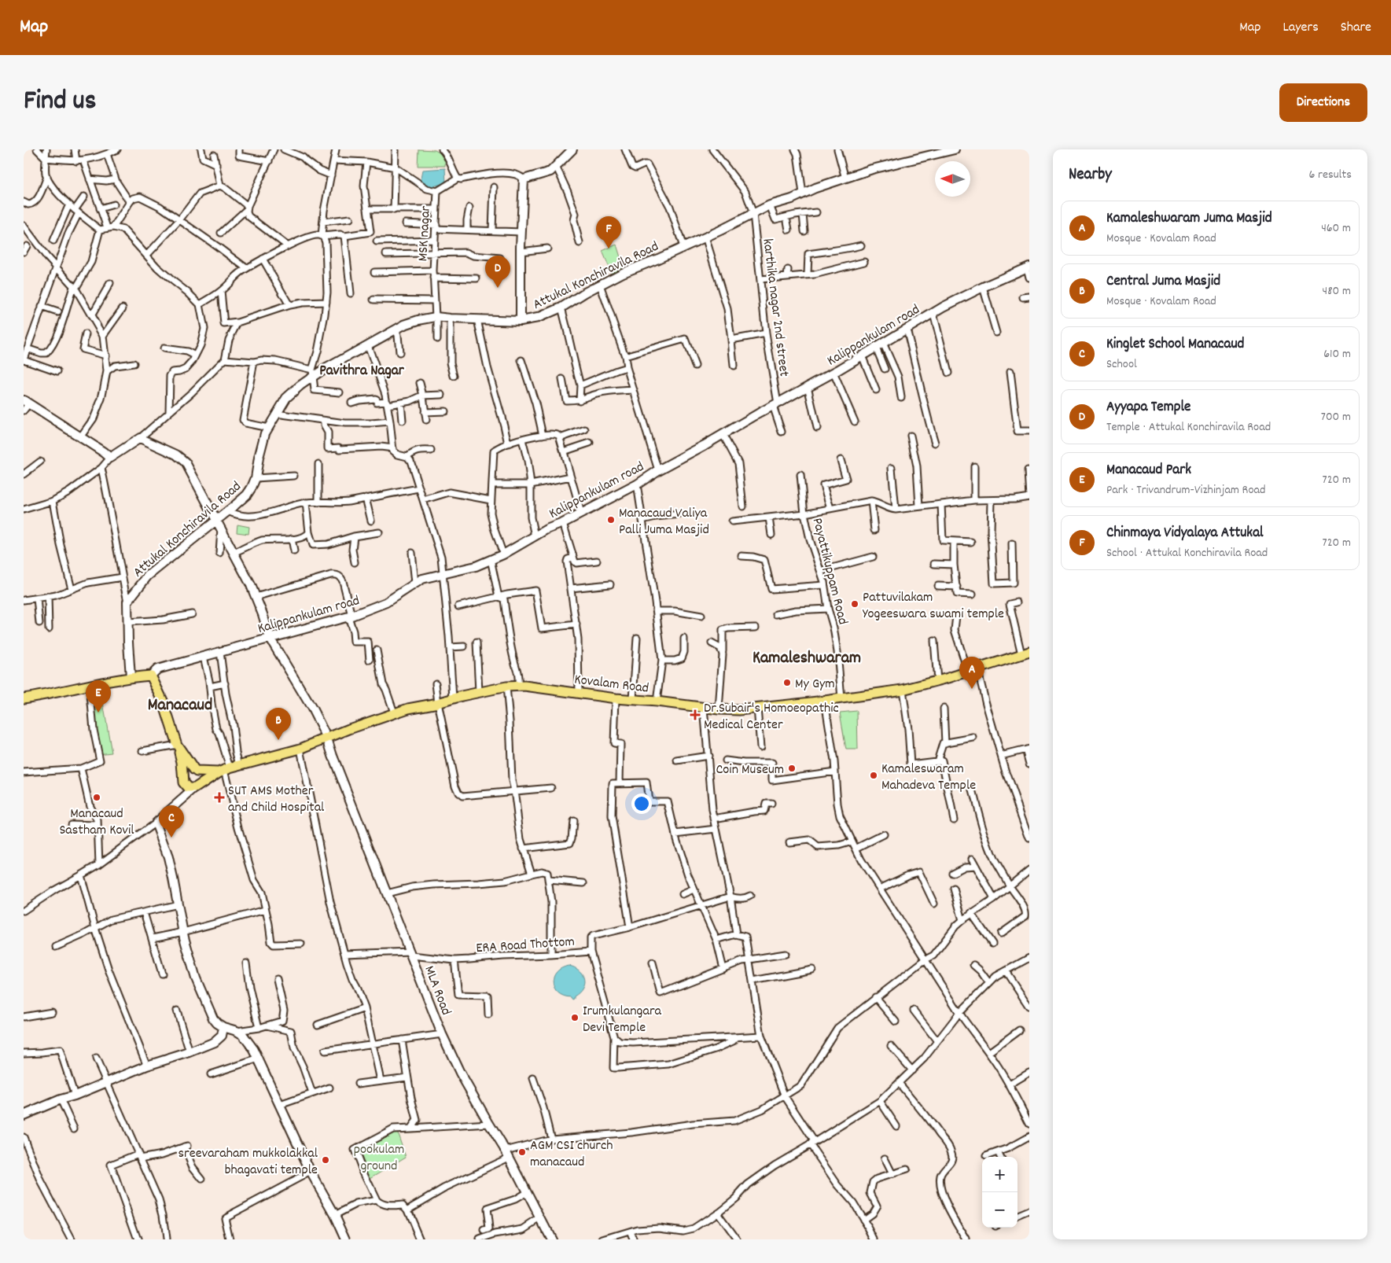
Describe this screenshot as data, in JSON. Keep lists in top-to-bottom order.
{
  "streets": {
    "main road": ["Kovalam Road"],
    "street": [
      "MSK nagar",
      "Attukal Konchiravila Road",
      "karthika nagar 2nd street",
      "Kalippankulam road",
      "Payattikuppam Road",
      "ERA Road Thottom",
      "MLA Road"
    ]
  },
  "crossings": [
    ["MSK nagar", "Attukal Konchiravila Road"],
    ["Attukal Konchiravila Road", "karthika nagar 2nd street"],
    ["Attukal Konchiravila Road", "MLA Road"],
    ["karthika nagar 2nd street", "Kalippankulam road"],
    ["Kalippankulam road", "MLA Road"],
    ["Payattikuppam Road", "Kovalam Road"],
    ["Kovalam Road", "MLA Road"],
    ["ERA Road Thottom", "MLA Road"]
  ],
  "districts": ["Pavithra Nagar", "Kamaleshwaram", "Manacaud"],
  "parks": ["pookulam ground"],
  "places": {
    "other": [
      "Manacaud Valiya Palli Juma Masjid",
      "Pattuvilakam Yogeeswara swami temple",
      "My Gym",
      "Coin Museum",
      "Kamaleswaram Mahadeva Temple",
      "Manacaud Sastham Kovil",
      "Irumkulangara Devi Temple",
      "AGM CSI church manacaud",
      "sreevaraham mukkolakkal bhagavati temple"
    ],
    "health": ["Dr.Subair's Homoeopathic Medical Center", "SUT AMS Mother and Child Hospital"]
  },
  "north": "left",
  "page": {
    "header": "Map",
    "nav": ["Map", "Layers", "Share"],
    "title": "Find us",
    "buttons": "Directions",
    "heading": ["Nearby", "6 results"],
    "list": [
      {
        "mark": "A",
        "name": "Kamaleshwaram Juma Masjid",
        "note": "Mosque · Kovalam Road",
        "value": "460 m"
      },
      {
        "mark": "B",
        "name": "Central Juma Masjid",
        "note": "Mosque · Kovalam Road",
        "value": "480 m"
      },
      {
        "mark": "C",
        "name": "Kinglet School Manacaud",
        "note": "School",
        "value": "610 m"
      },
      {
        "mark": "D",
        "name": "Ayyapa Temple",
        "note": "Temple · Attukal Konchiravila Road",
        "value": "700 m"
      },
      {
        "mark": "E",
        "name": "Manacaud Park",
        "note": "Park · Trivandrum-Vizhinjam Road",
        "value": "720 m"
      },
      {
        "mark": "F",
        "name": "Chinmaya Vidyalaya Attukal",
        "note": "School · Attukal Konchiravila Road",
        "value": "720 m"
      }
    ],
    "pins": [
      "F",
      "D",
      "A",
      "E",
      "B",
      "C"
    ],
    "map_buttons": ["+", "−"]
  }
}
